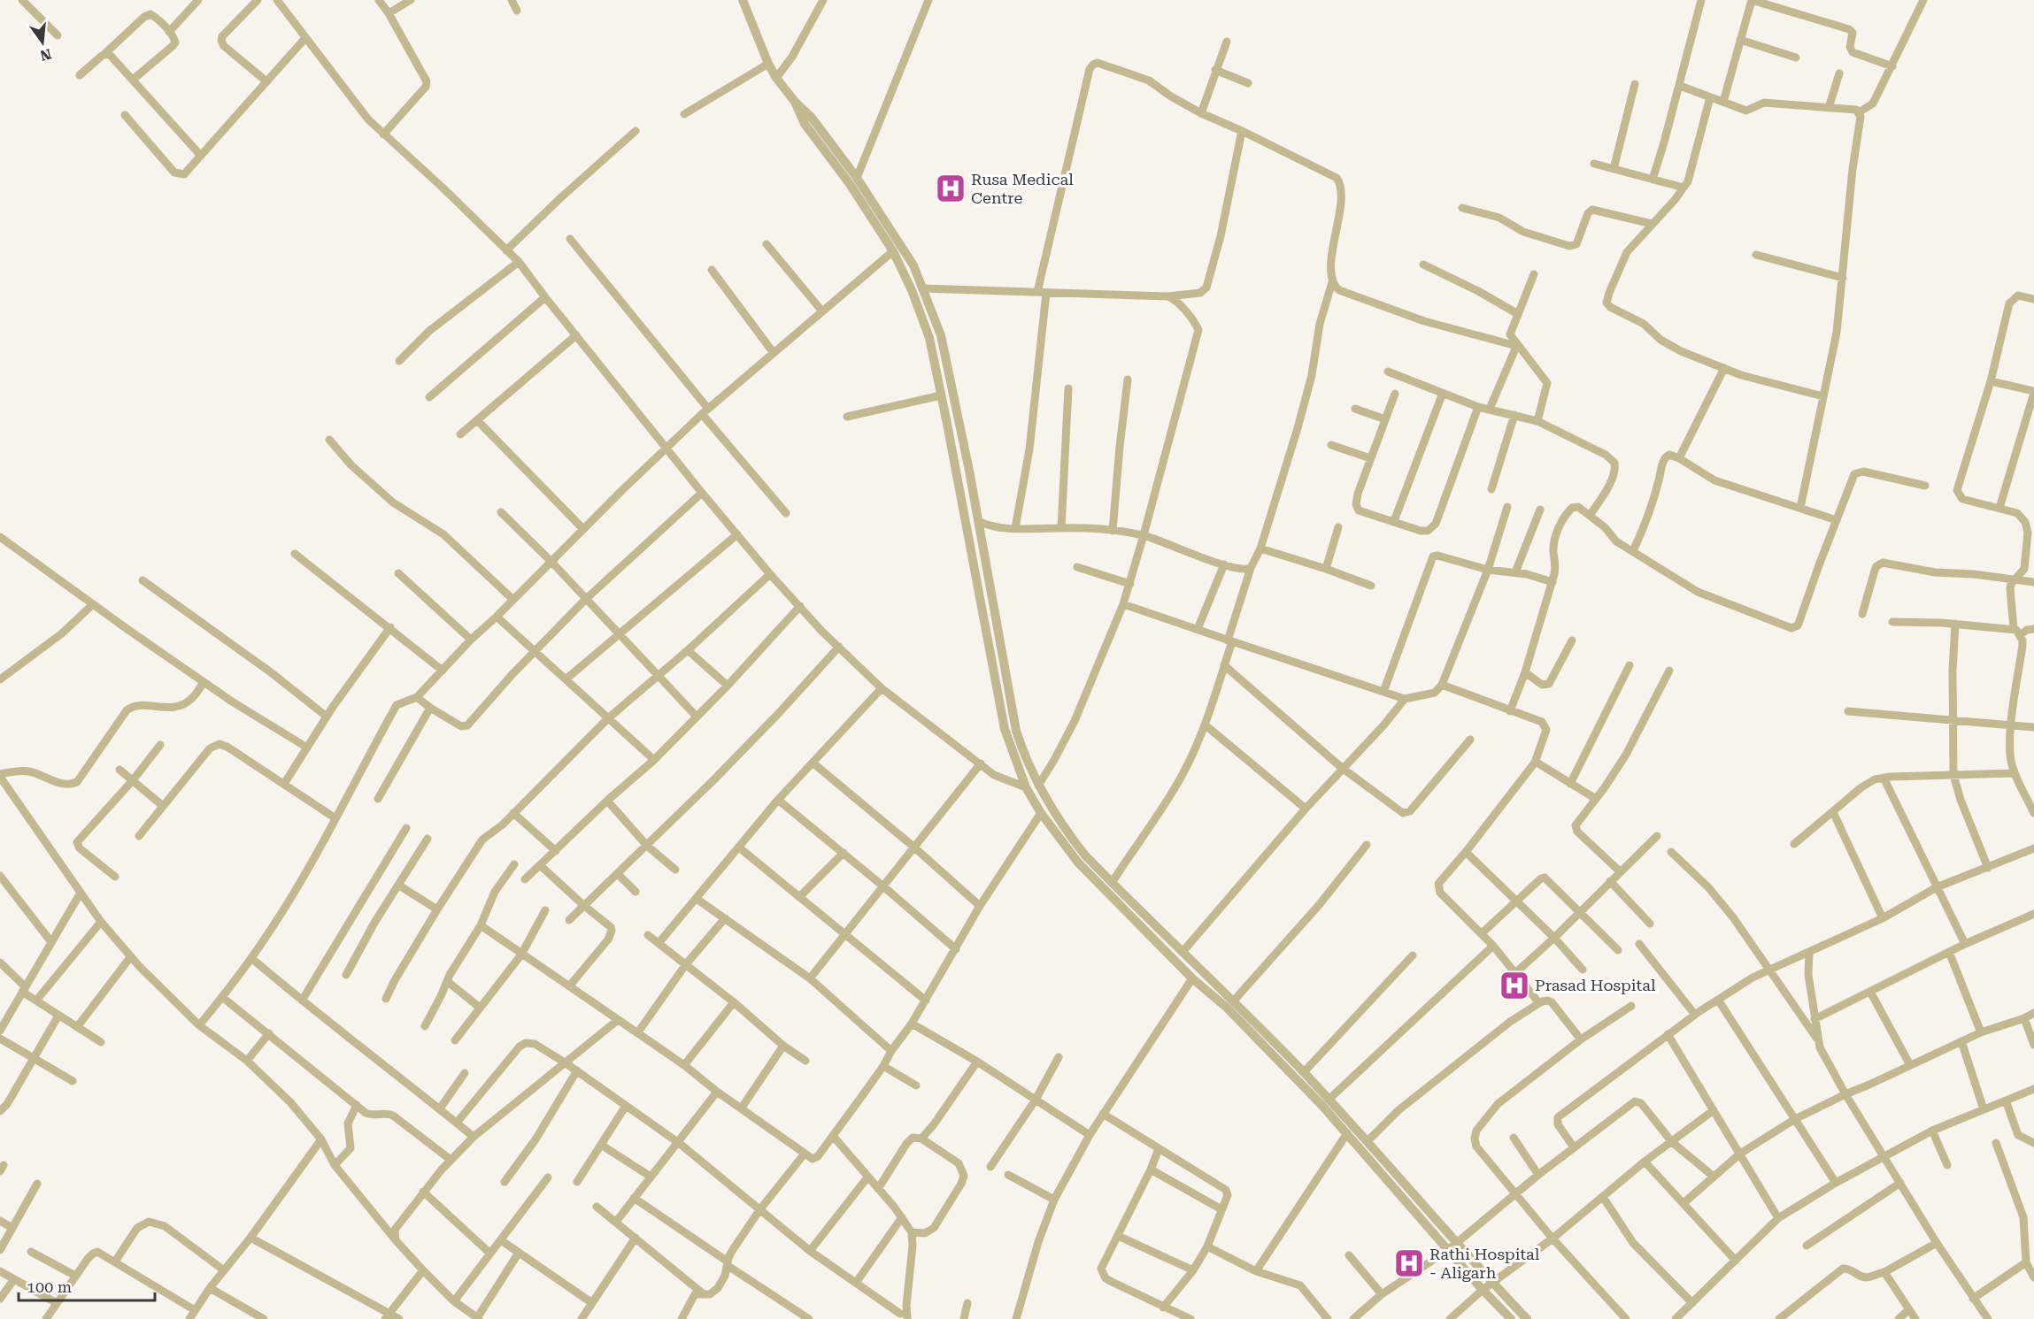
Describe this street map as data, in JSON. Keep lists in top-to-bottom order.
{
  "places": {
    "hospital": ["Rusa Medical Centre", "Prasad Hospital", "Rathi Hospital - Aligarh"]
  },
  "scale_bar": "100 m",
  "north": "bottom"
}
